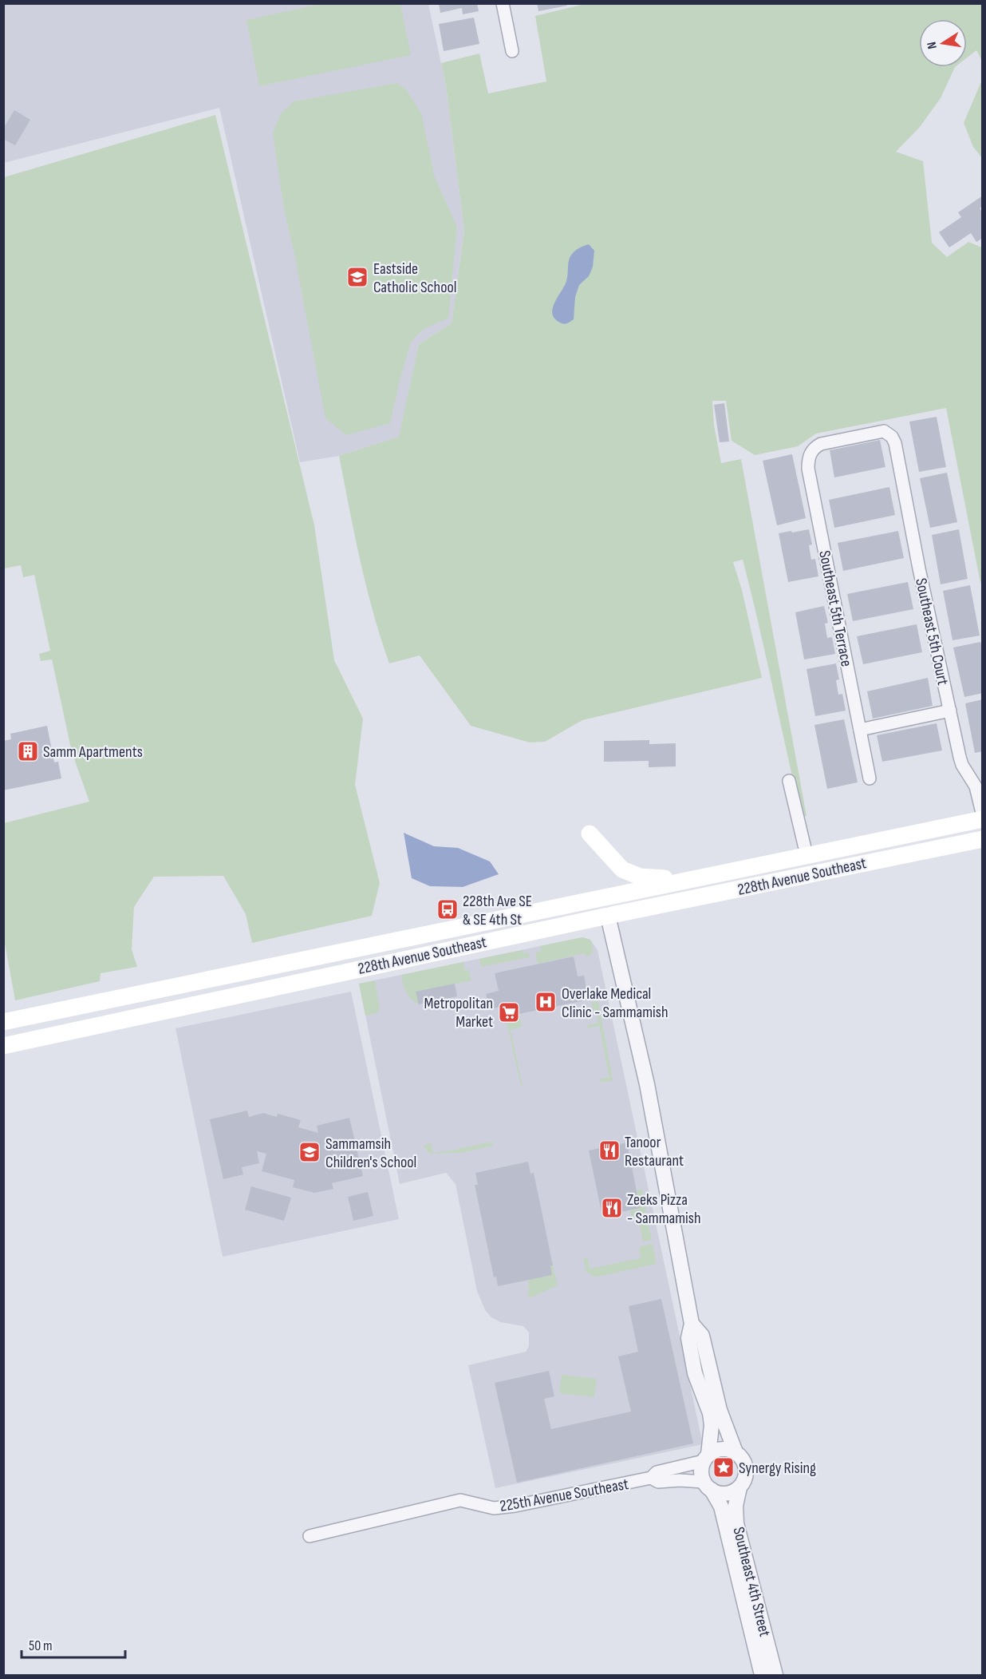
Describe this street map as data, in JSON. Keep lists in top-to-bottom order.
{
  "streets": {
    "main road": ["228th Avenue Southeast"],
    "street": [
      "Southeast 5th Terrace",
      "Southeast 5th Court",
      "225th Avenue Southeast",
      "Southeast 4th Street"
    ]
  },
  "crossings": [
    ["Southeast 5th Terrace", "Southeast 5th Court"],
    ["Southeast 5th Court", "228th Avenue Southeast"],
    ["225th Avenue Southeast", "Southeast 4th Street"]
  ],
  "places": {
    "school or university": ["Eastside Catholic School", "Sammamsih Children's School"],
    "building": ["Samm Apartments"],
    "bus stop": ["228th Ave SE & SE 4th St"],
    "hospital": ["Overlake Medical Clinic - Sammamish"],
    "supermarket": ["Metropolitan Market"],
    "restaurant": ["Tanoor Restaurant", "Zeeks Pizza - Sammamish"],
    "place": ["Synergy Rising"]
  },
  "scale_bar": "50 m",
  "north": "left"
}
